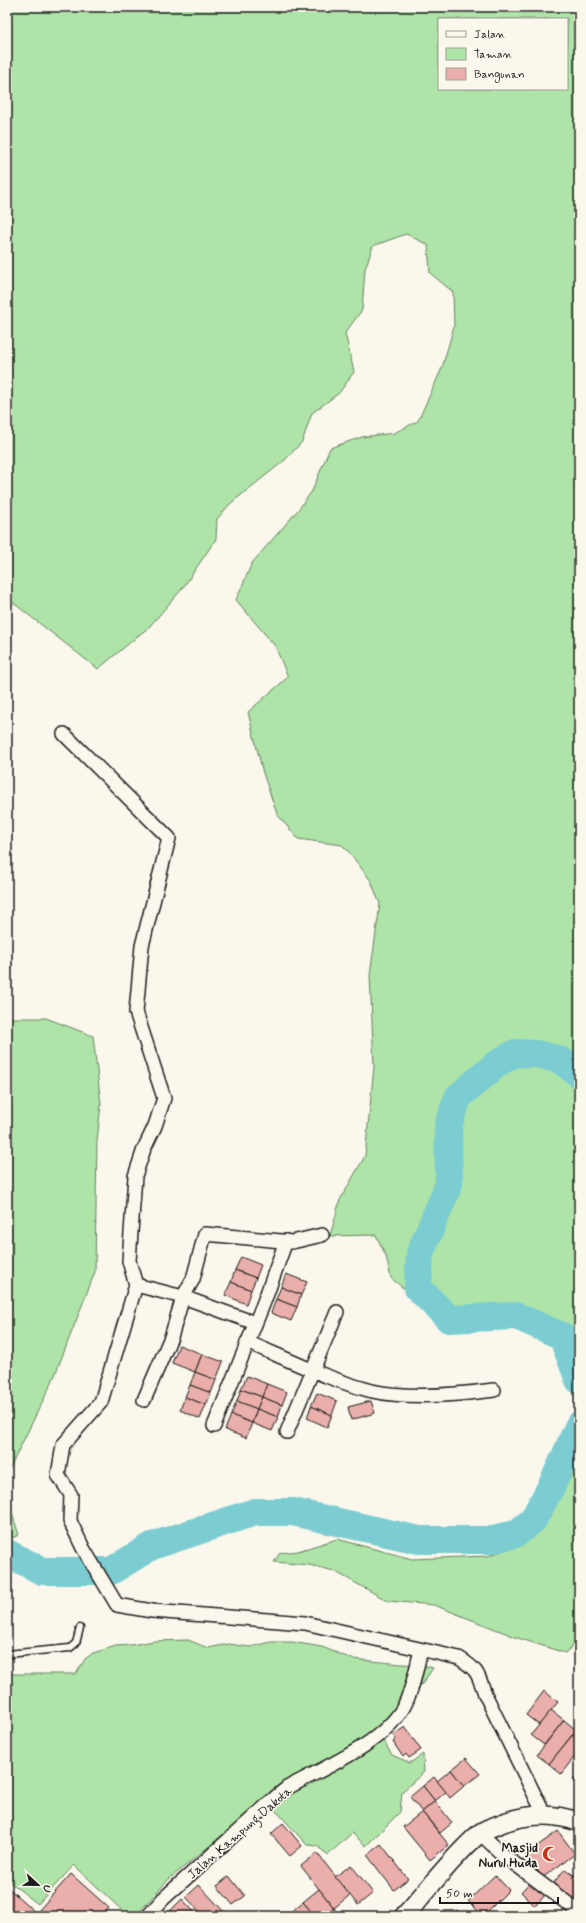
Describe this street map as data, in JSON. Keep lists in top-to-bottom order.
{
  "streets": {
    "street": ["Jalan Kampung Dakota"]
  },
  "places": {
    "mosque": ["Masjid Nurul Huda"]
  },
  "legend": ["Jalan", "Taman", "Bangunan"],
  "scale_bar": "50 m",
  "north": "right"
}
